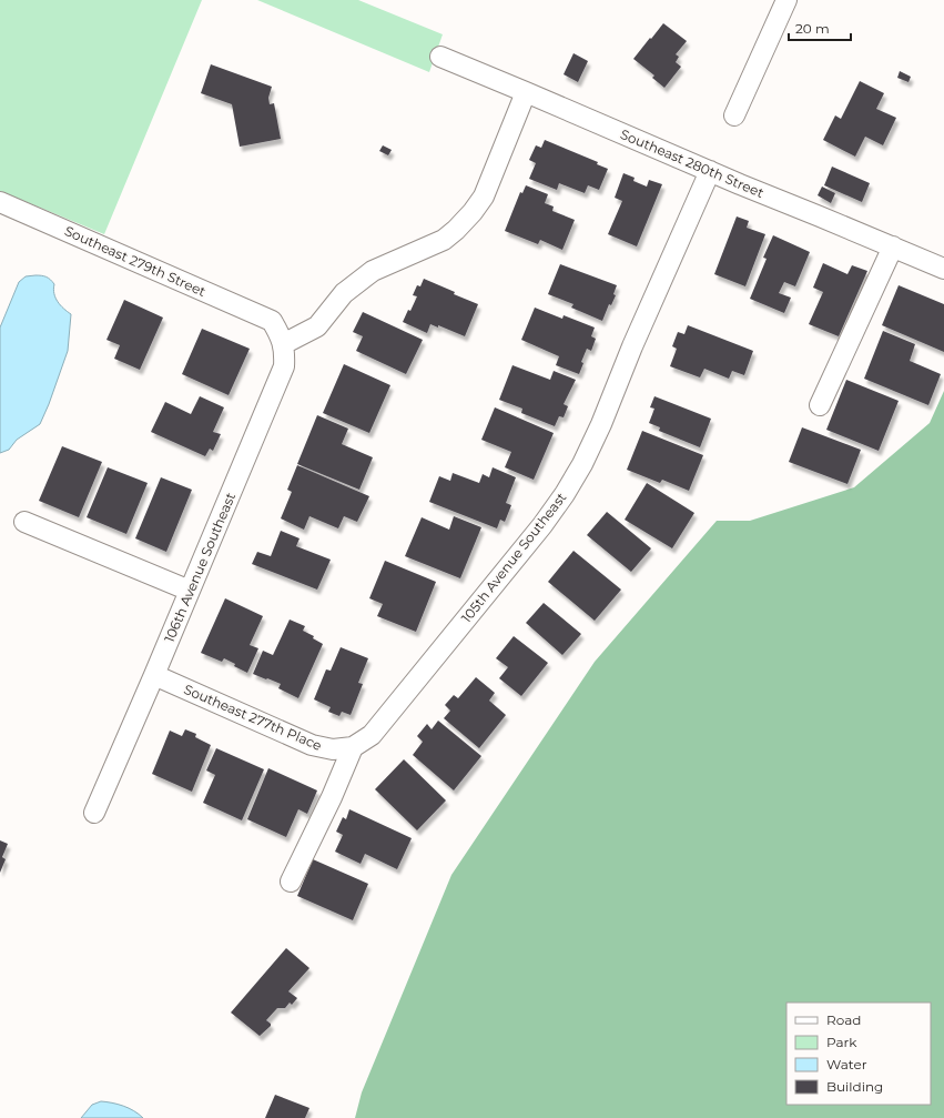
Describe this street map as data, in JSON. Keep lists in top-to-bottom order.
{
  "streets": {
    "street": [
      "Southeast 280th Street",
      "Southeast 279th Street",
      "105th Avenue Southeast",
      "106th Avenue Southeast",
      "Southeast 277th Place"
    ]
  },
  "crossings": [
    ["Southeast 280th Street", "105th Avenue Southeast"],
    ["Southeast 279th Street", "106th Avenue Southeast"],
    ["105th Avenue Southeast", "Southeast 277th Place"],
    ["106th Avenue Southeast", "Southeast 277th Place"]
  ],
  "legend": [
    "Road",
    "Park",
    "Water",
    "Building"
  ],
  "scale_bar": "20 m"
}
